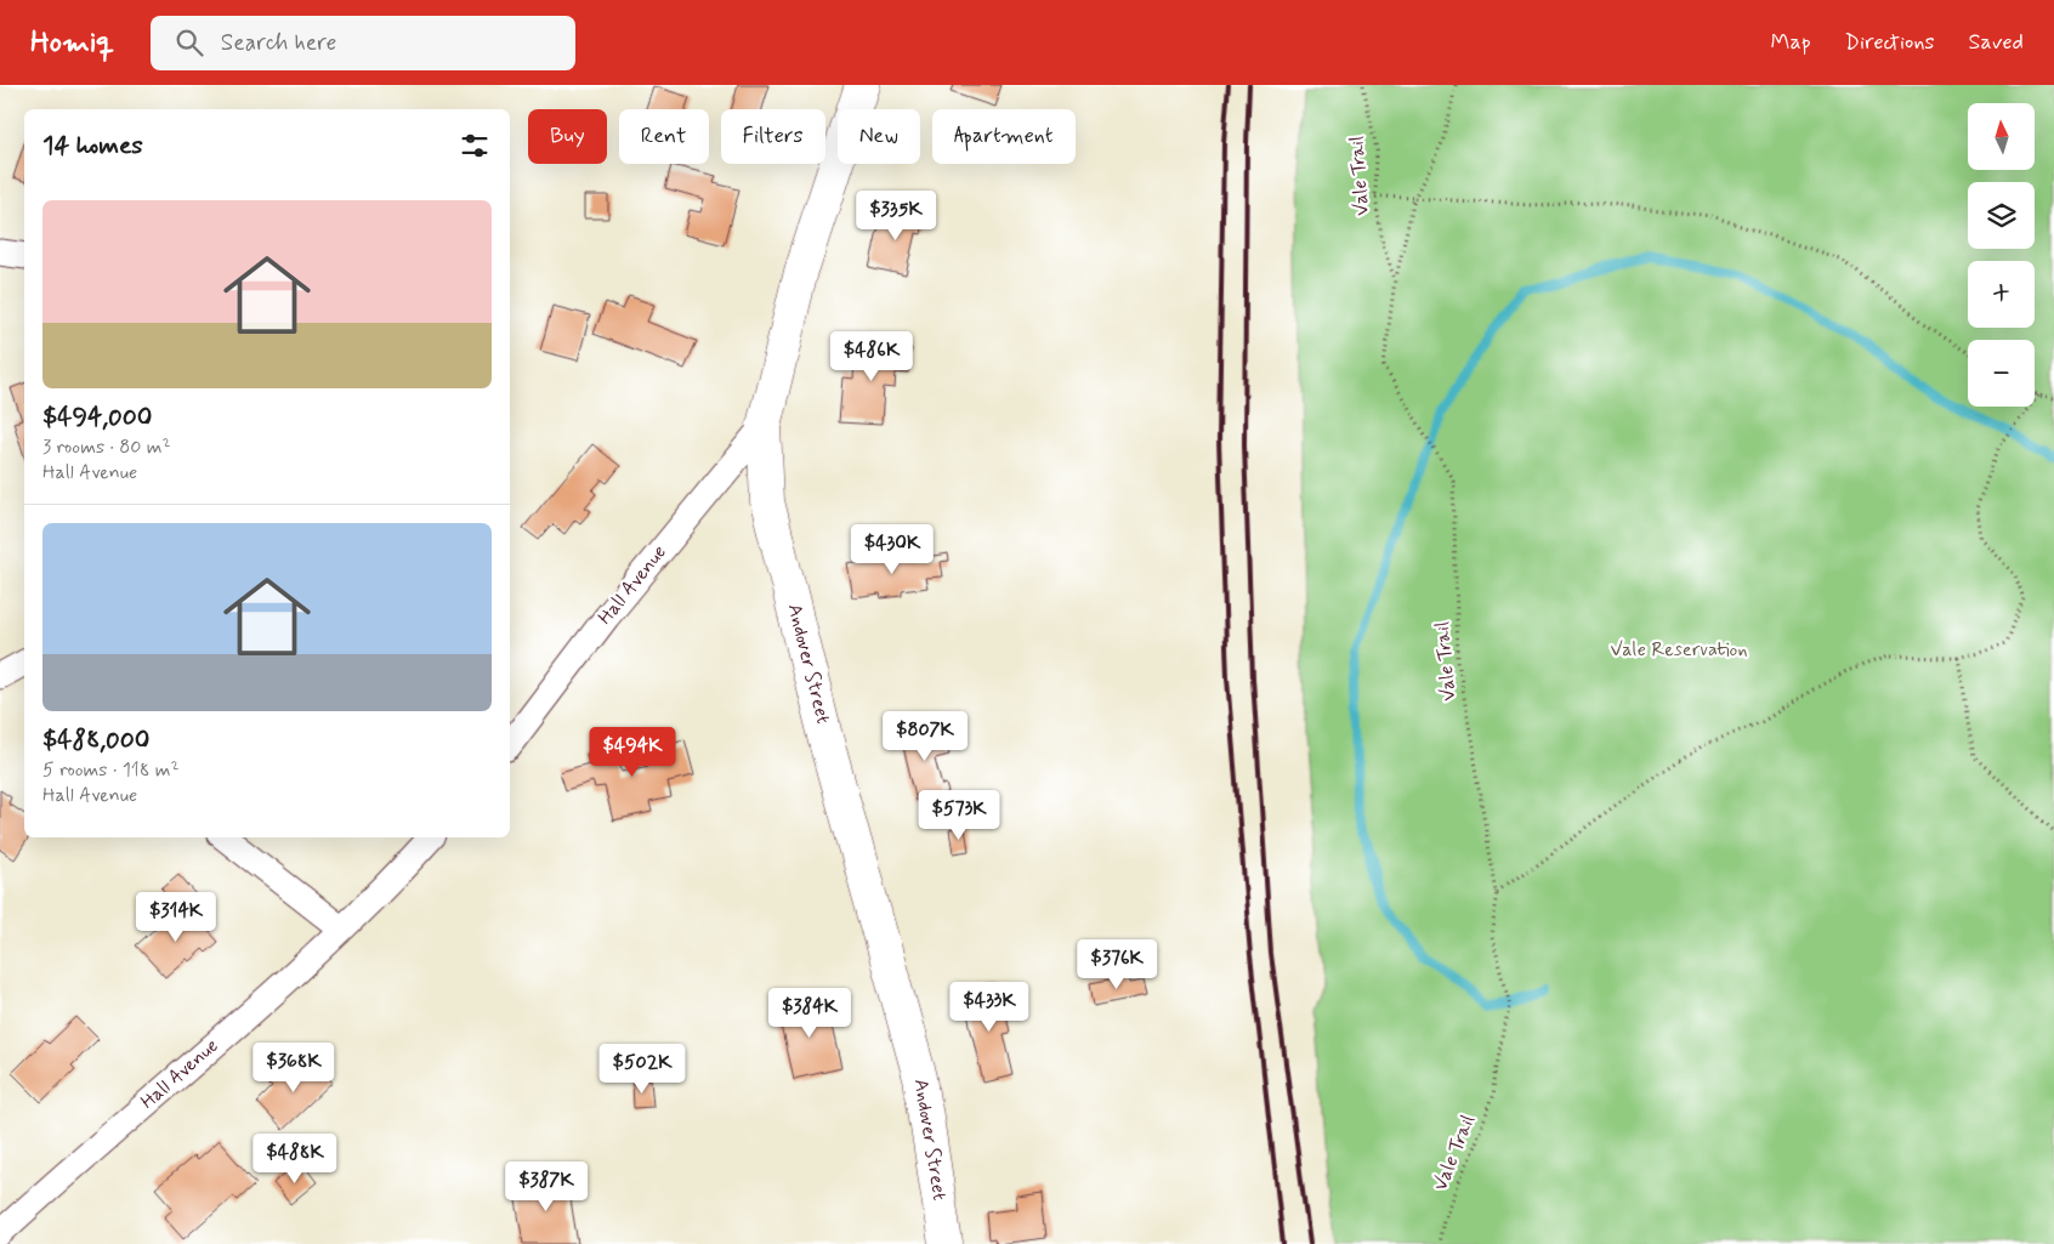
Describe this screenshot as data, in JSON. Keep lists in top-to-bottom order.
{
  "streets": {
    "main road": ["Andover Street"],
    "street": ["Hall Avenue"],
    "path": ["Vale Trail"]
  },
  "crossings": [
    ["Hall Avenue", "Andover Street"]
  ],
  "parks": ["Vale Reservation"],
  "north": "top",
  "page": {
    "header": "Homiq",
    "search": "Search here",
    "nav": ["Map", "Directions", "Saved"],
    "map_buttons": ["+", "−"],
    "chip": [
      "Buy",
      "Rent",
      "Filters",
      "New",
      "Apartment"
    ],
    "heading": "14 homes",
    "list": [
      {
        "name": "$494,000",
        "note": "3 rooms · 80 m² · Hall Avenue"
      },
      {
        "name": "$488,000",
        "note": "5 rooms · 118 m² · Hall Avenue"
      }
    ],
    "price": [
      "$335K",
      "$486K",
      "$430K",
      "$807K",
      "$494K",
      "$573K",
      "$314K",
      "$376K",
      "$433K",
      "$384K",
      "$368K",
      "$502K",
      "$488K",
      "$387K"
    ]
  }
}
